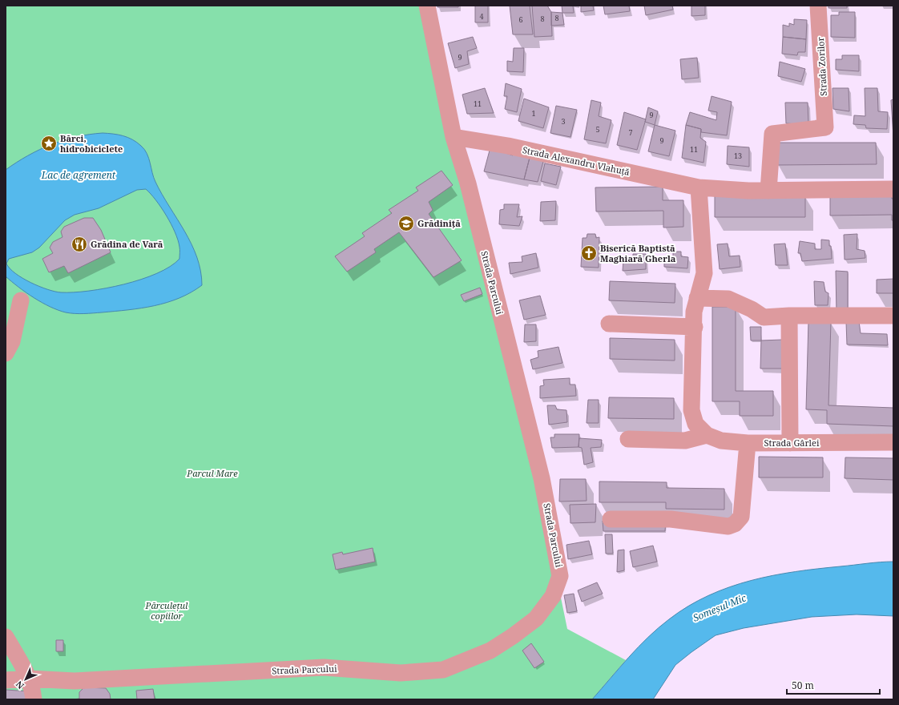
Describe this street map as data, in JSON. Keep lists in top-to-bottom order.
{
  "streets": {
    "street": [
      "Strada Zorilor",
      "Strada Alexandru Vlahuță",
      "Strada Parcului",
      "Strada Gârlei"
    ]
  },
  "crossings": [
    ["Strada Zorilor", "Strada Alexandru Vlahuță"],
    ["Strada Alexandru Vlahuță", "Strada Parcului"]
  ],
  "water": ["Lac de agrement", "Someșul Mic"],
  "parks": ["Parcul Mare", "Părculețul copiilor"],
  "places": {
    "place": ["Bărci, hidrobiciclete"],
    "school or university": ["Grădiniță"],
    "restaurant": ["Grădina de Vară"],
    "church": ["Biserică Baptistă Maghiară Gherla"]
  },
  "house_numbers": [
    "4",
    "8",
    "8",
    "6",
    "9",
    "11",
    "1",
    "9",
    "3",
    "5",
    "7",
    "9",
    "11",
    "13"
  ],
  "scale_bar": "50 m",
  "north": "bottom left"
}
